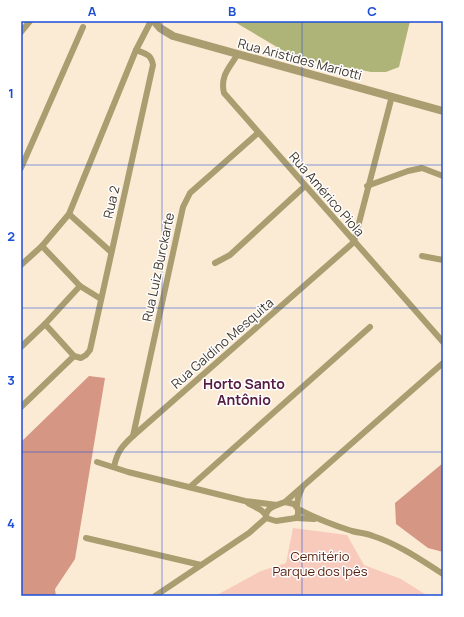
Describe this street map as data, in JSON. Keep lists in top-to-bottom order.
{
  "streets": {
    "street": [
      "Rua Aristides Mariotti",
      "Rua Américo Piola",
      "Rua 2",
      "Rua Luiz Burckarte",
      "Rua Galdino Mesquita"
    ]
  },
  "crossings": [
    ["Rua Aristides Mariotti", "Rua Américo Piola"],
    ["Rua Américo Piola", "Rua Luiz Burckarte"],
    ["Rua Américo Piola", "Rua Galdino Mesquita"],
    ["Rua Luiz Burckarte", "Rua Galdino Mesquita"]
  ],
  "districts": ["Horto Santo Antônio"],
  "parks": ["Cemitério Parque dos Ipês"],
  "grid": {
    "columns": ["A", "B", "C"],
    "rows": [
      "1",
      "2",
      "3",
      "4"
    ]
  }
}
